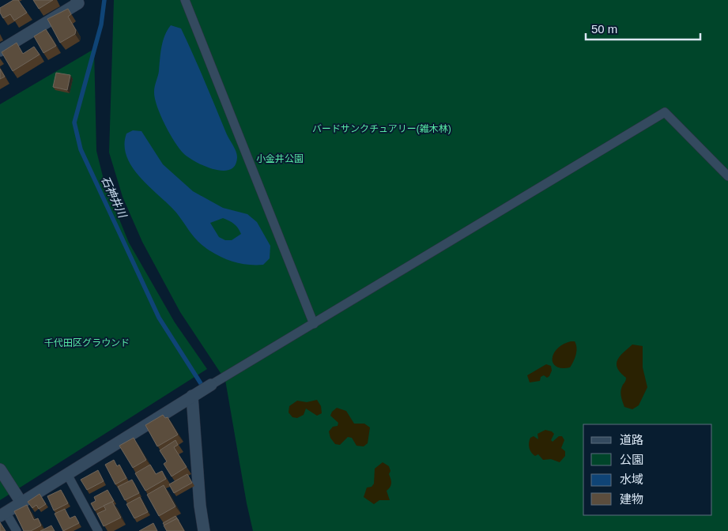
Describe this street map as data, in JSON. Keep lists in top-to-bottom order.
{
  "water": ["石神井川"],
  "parks": ["バードサンクチュアリー(雑木林)", "小金井公園", "千代田区グラウンド"],
  "legend": [
    "道路",
    "公園",
    "水域",
    "建物"
  ],
  "scale_bar": "50 m"
}
